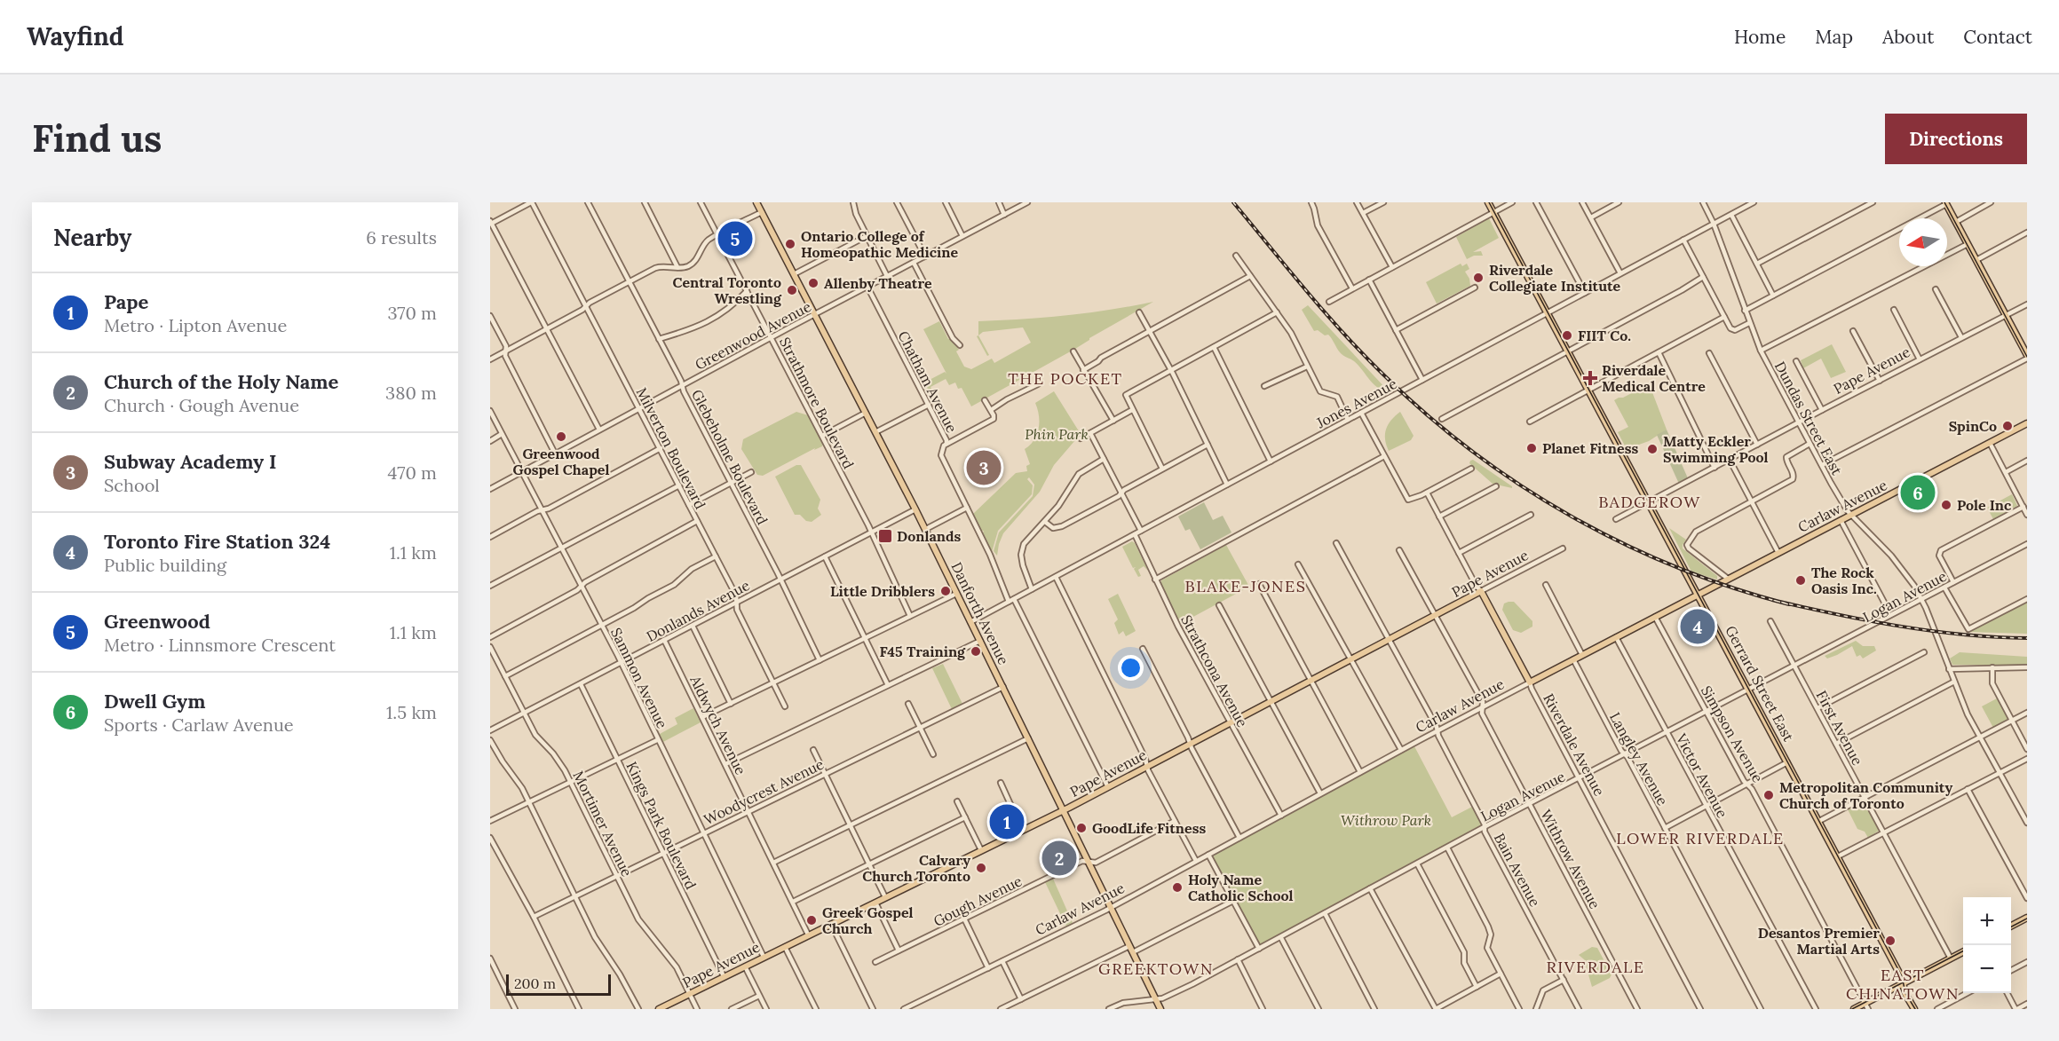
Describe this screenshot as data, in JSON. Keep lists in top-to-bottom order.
{
  "streets": {
    "main road": [
      "Pape Avenue",
      "Carlaw Avenue",
      "Danforth Avenue",
      "Gerrard Street East",
      "Riverdale Avenue"
    ],
    "street": [
      "Greenwood Avenue",
      "Chatham Avenue",
      "Strathmore Boulevard",
      "Jones Avenue",
      "Dundas Street East",
      "Milverton Boulevard",
      "Glebeholme Boulevard",
      "Logan Avenue",
      "Donlands Avenue",
      "Strathcona Avenue",
      "Sammon Avenue",
      "Aldwych Avenue",
      "First Avenue",
      "Simpson Avenue",
      "Langley Avenue",
      "Victor Avenue",
      "Woodycrest Avenue",
      "Mortimer Avenue",
      "Kings Park Boulevard",
      "Withrow Avenue",
      "Bain Avenue",
      "Gough Avenue"
    ]
  },
  "crossings": [
    ["Greenwood Avenue", "Chatham Avenue"],
    ["Greenwood Avenue", "Strathmore Boulevard"],
    ["Greenwood Avenue", "Milverton Boulevard"],
    ["Greenwood Avenue", "Glebeholme Boulevard"],
    ["Greenwood Avenue", "Danforth Avenue"],
    ["Greenwood Avenue", "Sammon Avenue"],
    ["Pape Avenue", "Dundas Street East"],
    ["Pape Avenue", "Danforth Avenue"],
    ["Pape Avenue", "Strathcona Avenue"],
    ["Pape Avenue", "Sammon Avenue"],
    ["Pape Avenue", "Gerrard Street East"],
    ["Pape Avenue", "Aldwych Avenue"],
    ["Pape Avenue", "Riverdale Avenue"],
    ["Pape Avenue", "Mortimer Avenue"],
    ["Pape Avenue", "Kings Park Boulevard"],
    ["Pape Avenue", "Withrow Avenue"],
    ["Pape Avenue", "Bain Avenue"],
    ["Chatham Avenue", "Jones Avenue"],
    ["Strathmore Boulevard", "Donlands Avenue"],
    ["Jones Avenue", "Dundas Street East"],
    ["Jones Avenue", "Danforth Avenue"],
    ["Jones Avenue", "Strathcona Avenue"],
    ["Jones Avenue", "Gerrard Street East"],
    ["Dundas Street East", "Carlaw Avenue"],
    ["Dundas Street East", "Logan Avenue"],
    ["Milverton Boulevard", "Donlands Avenue"],
    ["Glebeholme Boulevard", "Donlands Avenue"],
    ["Carlaw Avenue", "Danforth Avenue"],
    ["Carlaw Avenue", "Strathcona Avenue"],
    ["Carlaw Avenue", "Gerrard Street East"],
    ["Carlaw Avenue", "Simpson Avenue"],
    ["Carlaw Avenue", "Riverdale Avenue"],
    ["Carlaw Avenue", "Langley Avenue"],
    ["Carlaw Avenue", "Victor Avenue"],
    ["Carlaw Avenue", "Withrow Avenue"],
    ["Carlaw Avenue", "Bain Avenue"],
    ["Logan Avenue", "Danforth Avenue"],
    ["Logan Avenue", "Gerrard Street East"],
    ["Logan Avenue", "First Avenue"],
    ["Logan Avenue", "Simpson Avenue"],
    ["Logan Avenue", "Riverdale Avenue"],
    ["Logan Avenue", "Langley Avenue"],
    ["Logan Avenue", "Victor Avenue"],
    ["Logan Avenue", "Withrow Avenue"],
    ["Logan Avenue", "Bain Avenue"],
    ["Donlands Avenue", "Danforth Avenue"],
    ["Donlands Avenue", "Sammon Avenue"],
    ["Donlands Avenue", "Aldwych Avenue"],
    ["Donlands Avenue", "Mortimer Avenue"],
    ["Donlands Avenue", "Kings Park Boulevard"],
    ["Danforth Avenue", "Woodycrest Avenue"],
    ["Danforth Avenue", "Gough Avenue"],
    ["Sammon Avenue", "Woodycrest Avenue"],
    ["Aldwych Avenue", "Woodycrest Avenue"],
    ["Woodycrest Avenue", "Mortimer Avenue"],
    ["Woodycrest Avenue", "Kings Park Boulevard"]
  ],
  "districts": [
    "THE POCKET",
    "BADGEROW",
    "BLAKE-JONES",
    "LOWER RIVERDALE",
    "RIVERDALE",
    "GREEKTOWN",
    "EAST CHINATOWN"
  ],
  "parks": ["Phin Park", "Withrow Park"],
  "places": {
    "other": [
      "Ontario College of Homeopathic Medicine",
      "Riverdale Collegiate Institute",
      "Allenby Theatre",
      "Central Toronto Wrestling",
      "FIIT Co.",
      "SpinCo",
      "Greenwood Gospel Chapel",
      "Planet Fitness",
      "Matty Eckler Swimming Pool",
      "Pole Inc",
      "The Rock Oasis Inc.",
      "Little Dribblers",
      "F45 Training",
      "Metropolitan Community Church of Toronto",
      "GoodLife Fitness",
      "Calvary Church Toronto",
      "Holy Name Catholic School",
      "Greek Gospel Church",
      "Desantos Premier Martial Arts"
    ],
    "health": ["Riverdale Medical Centre"],
    "transit": ["Donlands"]
  },
  "scale_bar": "200 m",
  "north": "left",
  "page": {
    "header": "Wayfind",
    "nav": [
      "Home",
      "Map",
      "About",
      "Contact"
    ],
    "buttons": "Directions",
    "title": "Find us",
    "heading": ["Nearby", "6 results"],
    "pins": [
      "5",
      "3",
      "6",
      "4",
      "1",
      "2"
    ],
    "list": [
      {
        "mark": "1",
        "name": "Pape",
        "note": "Metro · Lipton Avenue",
        "value": "370 m"
      },
      {
        "mark": "2",
        "name": "Church of the Holy Name",
        "note": "Church · Gough Avenue",
        "value": "380 m"
      },
      {
        "mark": "3",
        "name": "Subway Academy I",
        "note": "School",
        "value": "470 m"
      },
      {
        "mark": "4",
        "name": "Toronto Fire Station 324",
        "note": "Public building",
        "value": "1.1 km"
      },
      {
        "mark": "5",
        "name": "Greenwood",
        "note": "Metro · Linnsmore Crescent",
        "value": "1.1 km"
      },
      {
        "mark": "6",
        "name": "Dwell Gym",
        "note": "Sports · Carlaw Avenue",
        "value": "1.5 km"
      }
    ],
    "map_buttons": ["+", "−"],
    "scale": "200 m"
  }
}
